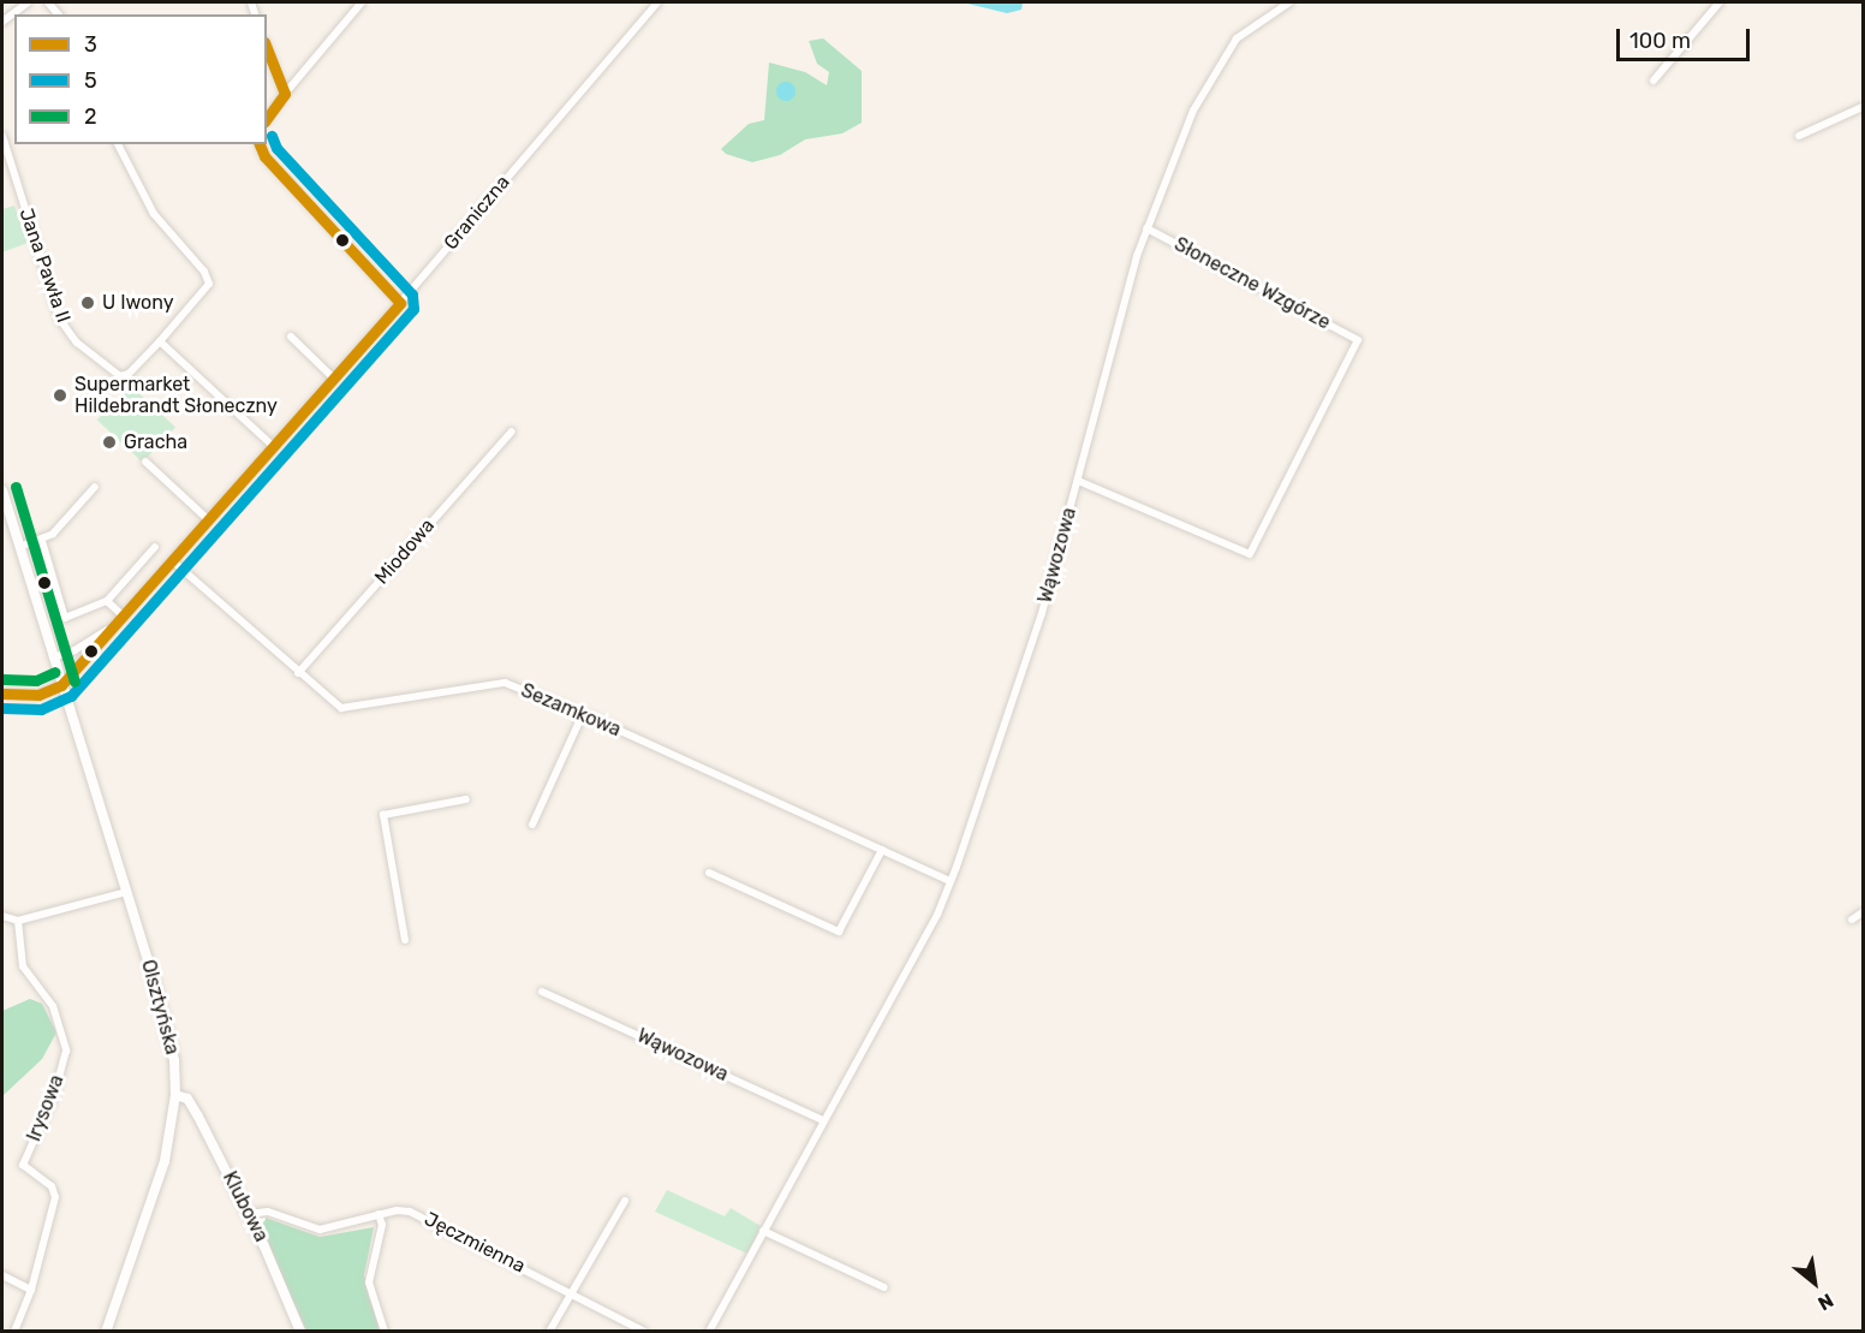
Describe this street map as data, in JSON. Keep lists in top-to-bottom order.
{
  "streets": {
    "street": [
      "Graniczna",
      "Jana Pawła II",
      "Słoneczne Wzgórze",
      "Miodowa",
      "Wąwozowa",
      "Sezamkowa",
      "Olsztyńska",
      "Irysowa",
      "Klubowa",
      "Jęczmienna"
    ]
  },
  "crossings": [
    ["Graniczna", "Sezamkowa"],
    ["Graniczna", "Olsztyńska"],
    ["Słoneczne Wzgórze", "Wąwozowa"],
    ["Miodowa", "Sezamkowa"],
    ["Wąwozowa", "Sezamkowa"],
    ["Olsztyńska", "Klubowa"],
    ["Klubowa", "Jęczmienna"]
  ],
  "places": ["U Iwony", "Supermarket Hildebrandt Słoneczny", "Gracha"],
  "lines": ["transit line 3", "transit line 5", "transit line 2"],
  "legend": ["3", "5", "2"],
  "scale_bar": "100 m",
  "north": "bottom right"
}
